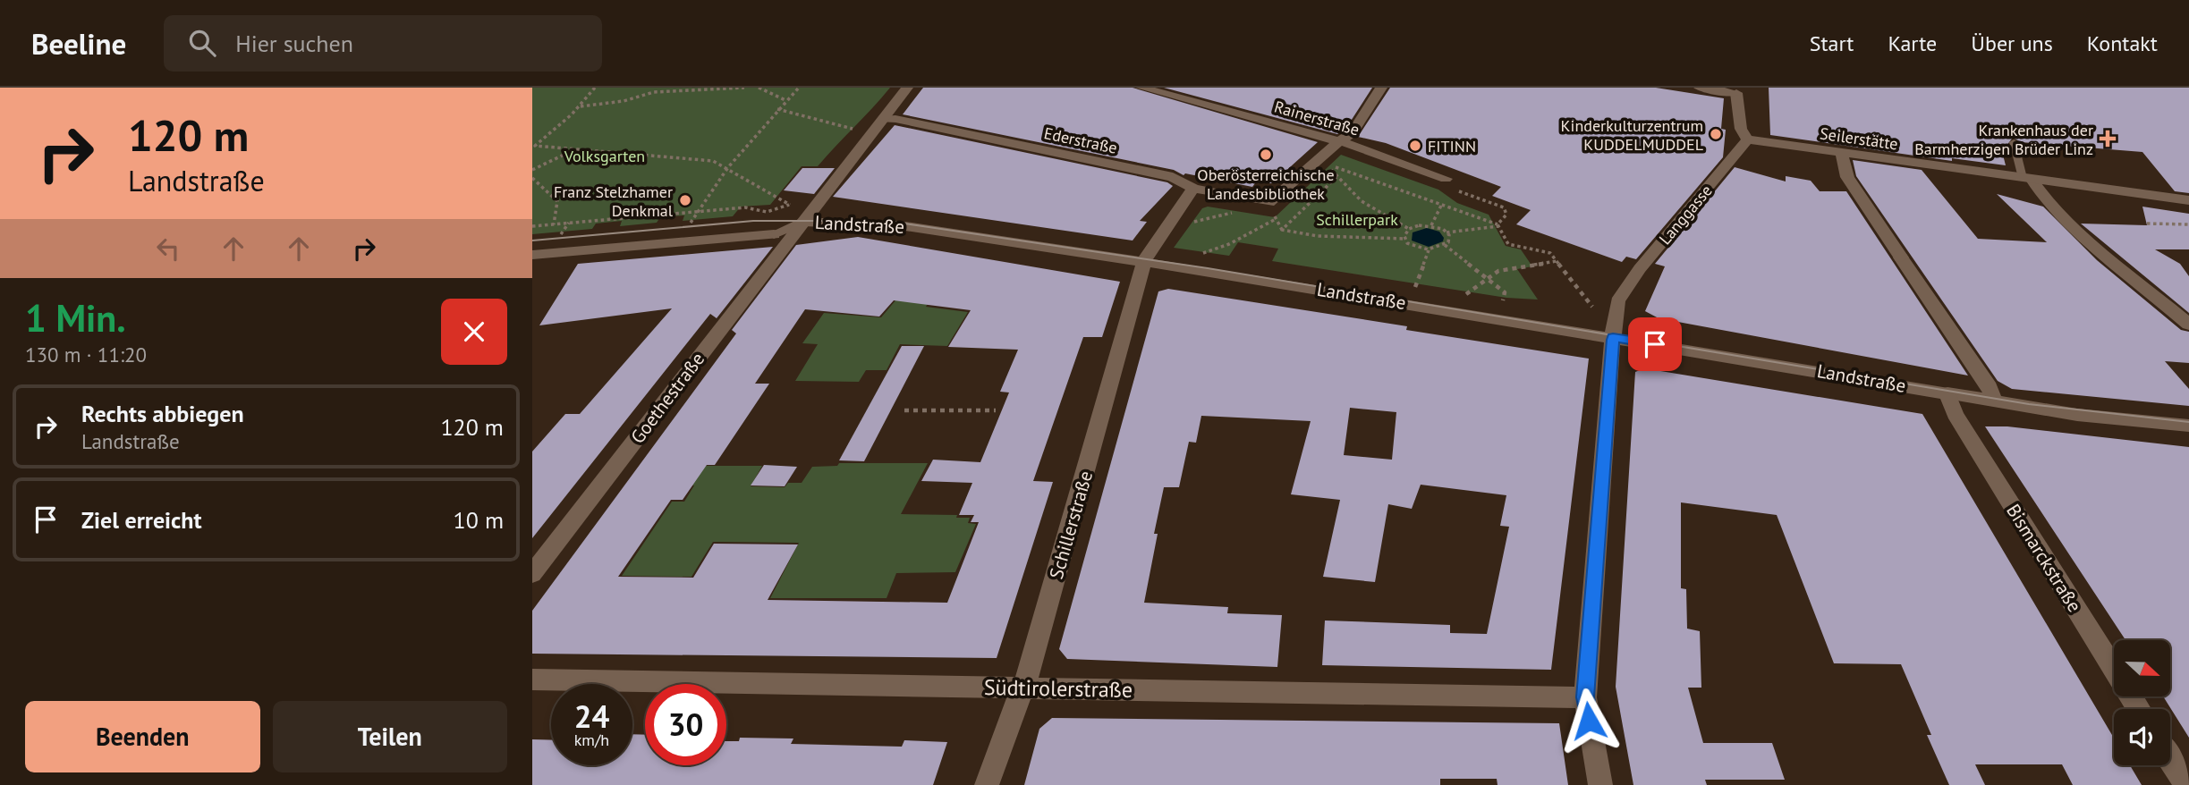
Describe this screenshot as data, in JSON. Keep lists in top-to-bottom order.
{
  "streets": {
    "street": [
      "Rainerstraße",
      "Seilerstätte",
      "Ederstraße",
      "Langgasse",
      "Landstraße",
      "Goethestraße",
      "Schillerstraße",
      "Bismarckstraße",
      "Südtirolerstraße"
    ]
  },
  "crossings": [
    ["Seilerstätte", "Langgasse"],
    ["Ederstraße", "Goethestraße"],
    ["Ederstraße", "Schillerstraße"],
    ["Langgasse", "Landstraße"],
    ["Langgasse", "Südtirolerstraße"],
    ["Landstraße", "Goethestraße"],
    ["Landstraße", "Schillerstraße"],
    ["Landstraße", "Bismarckstraße"],
    ["Schillerstraße", "Südtirolerstraße"]
  ],
  "parks": ["Volksgarten", "Schillerpark"],
  "places": {
    "other": [
      "Kinderkulturzentrum KUDDELMUDDEL",
      "FITINN",
      "Oberösterreichische Landesbibliothek",
      "Franz Stelzhamer Denkmal"
    ],
    "health": ["Krankenhaus der Barmherzigen Brüder Linz"]
  },
  "north": "right",
  "page": {
    "header": "Beeline",
    "search": "Hier suchen",
    "nav": [
      "Start",
      "Karte",
      "Über uns",
      "Kontakt"
    ],
    "turn": ["120 m", "Landstraße"],
    "heading": ["1 Min.", "130 m · 11:20"],
    "list": [
      {
        "name": "Rechts abbiegen",
        "note": "Landstraße",
        "value": "120 m"
      },
      {
        "name": "Ziel erreicht",
        "value": "10 m"
      }
    ],
    "speed": "24 km/h",
    "limit": "30",
    "buttons": ["Beenden", "Teilen"]
  }
}
